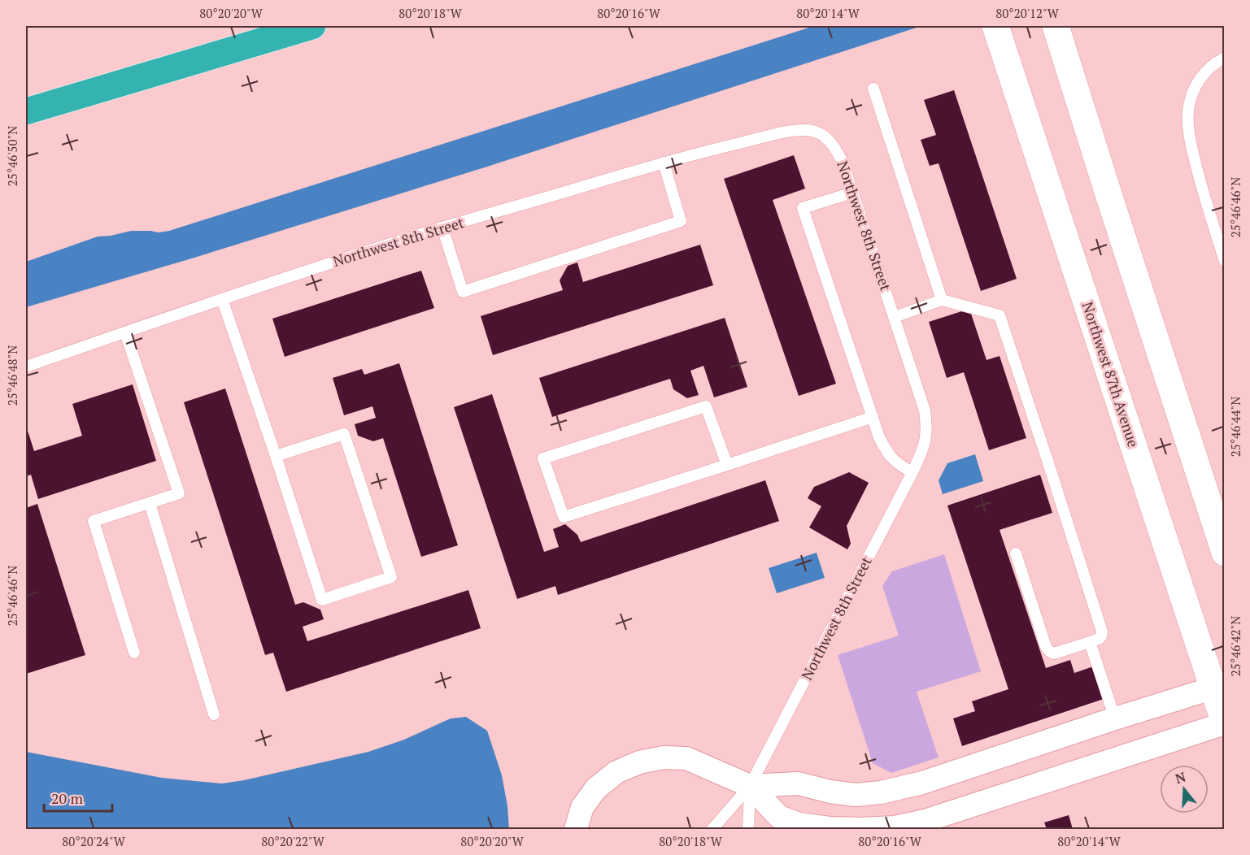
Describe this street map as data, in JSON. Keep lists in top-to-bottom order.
{
  "streets": {
    "main road": ["Northwest 87th Avenue"],
    "lane": ["Northwest 8th Street"]
  },
  "scale_bar": "20 m",
  "north": "top",
  "coordinates": [
    "80°20'20\"W",
    "80°20'18\"W",
    "80°20'16\"W",
    "80°20'14\"W",
    "80°20'12\"W",
    "25°46'50\"N",
    "25°46'46\"N",
    "25°46'48\"N",
    "25°46'44\"N",
    "25°46'42\"N",
    "80°20'24\"W",
    "80°20'22\"W"
  ]
}
